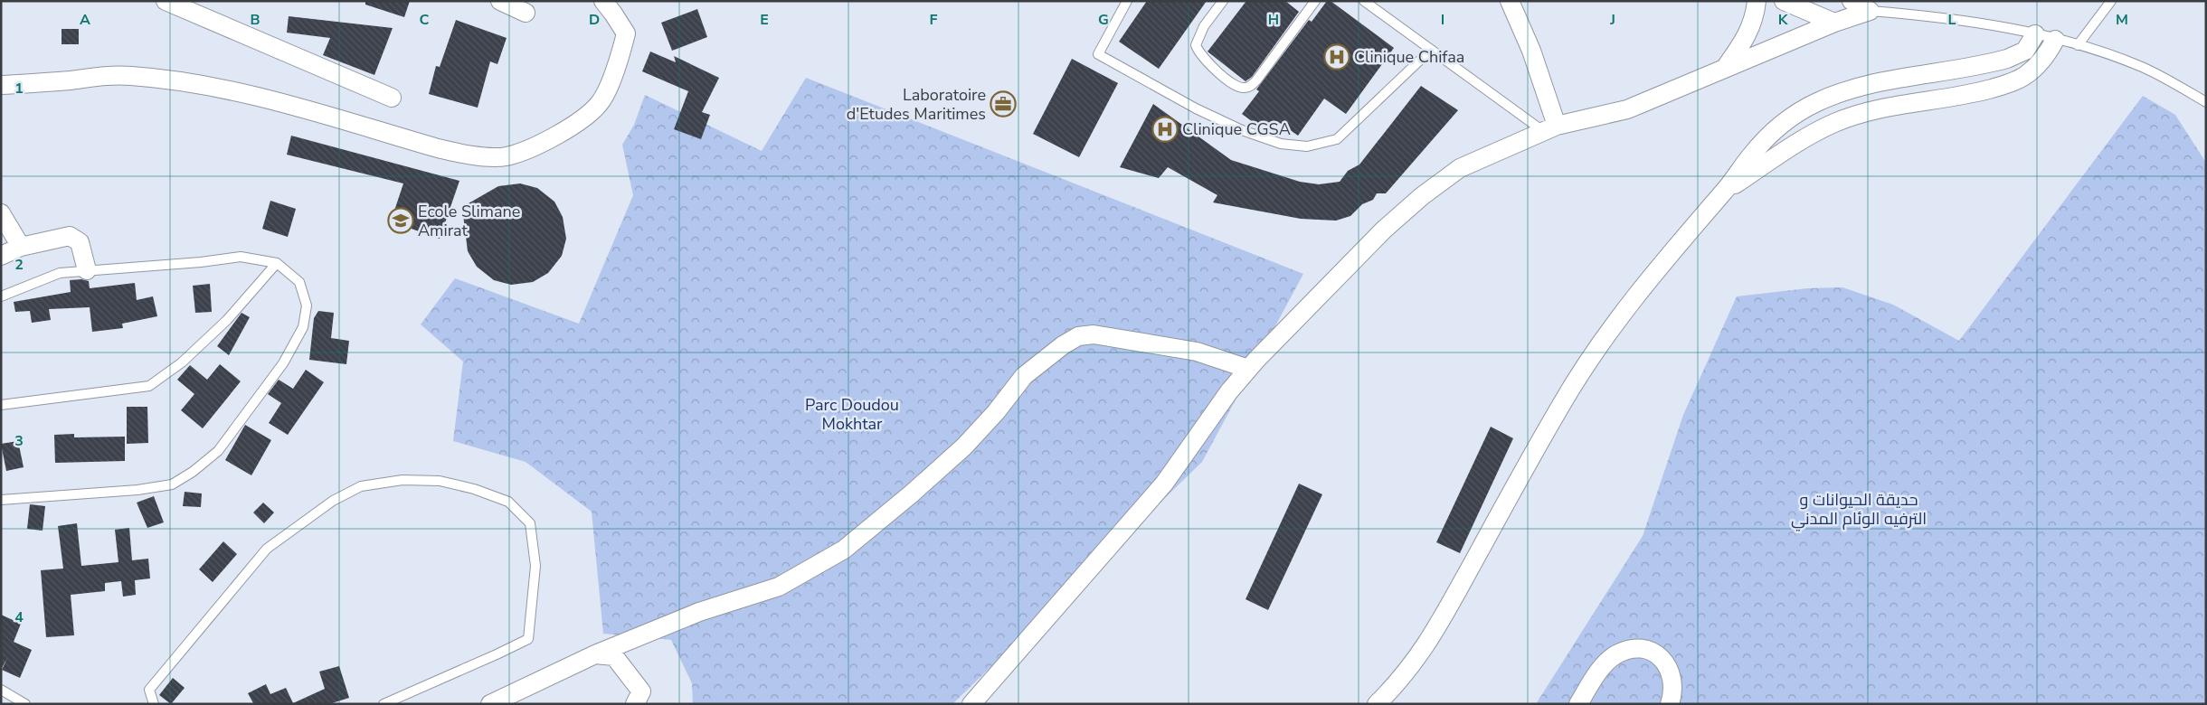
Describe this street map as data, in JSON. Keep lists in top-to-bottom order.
{
  "parks": ["Parc Doudou Mokhtar", "حديقة الحيوانات و الترفيه الوئام المدني"],
  "places": {
    "hospital": ["Clinique Chifaa", "Clinique CGSA"],
    "office": ["Laboratoire d'Etudes Maritimes"],
    "school or university": ["Ecole Slimane Amirat"]
  },
  "grid": {
    "columns": [
      "A",
      "B",
      "C",
      "D",
      "E",
      "F",
      "G",
      "H",
      "I",
      "J",
      "K",
      "L",
      "M"
    ],
    "rows": [
      "1",
      "2",
      "3",
      "4"
    ]
  }
}
